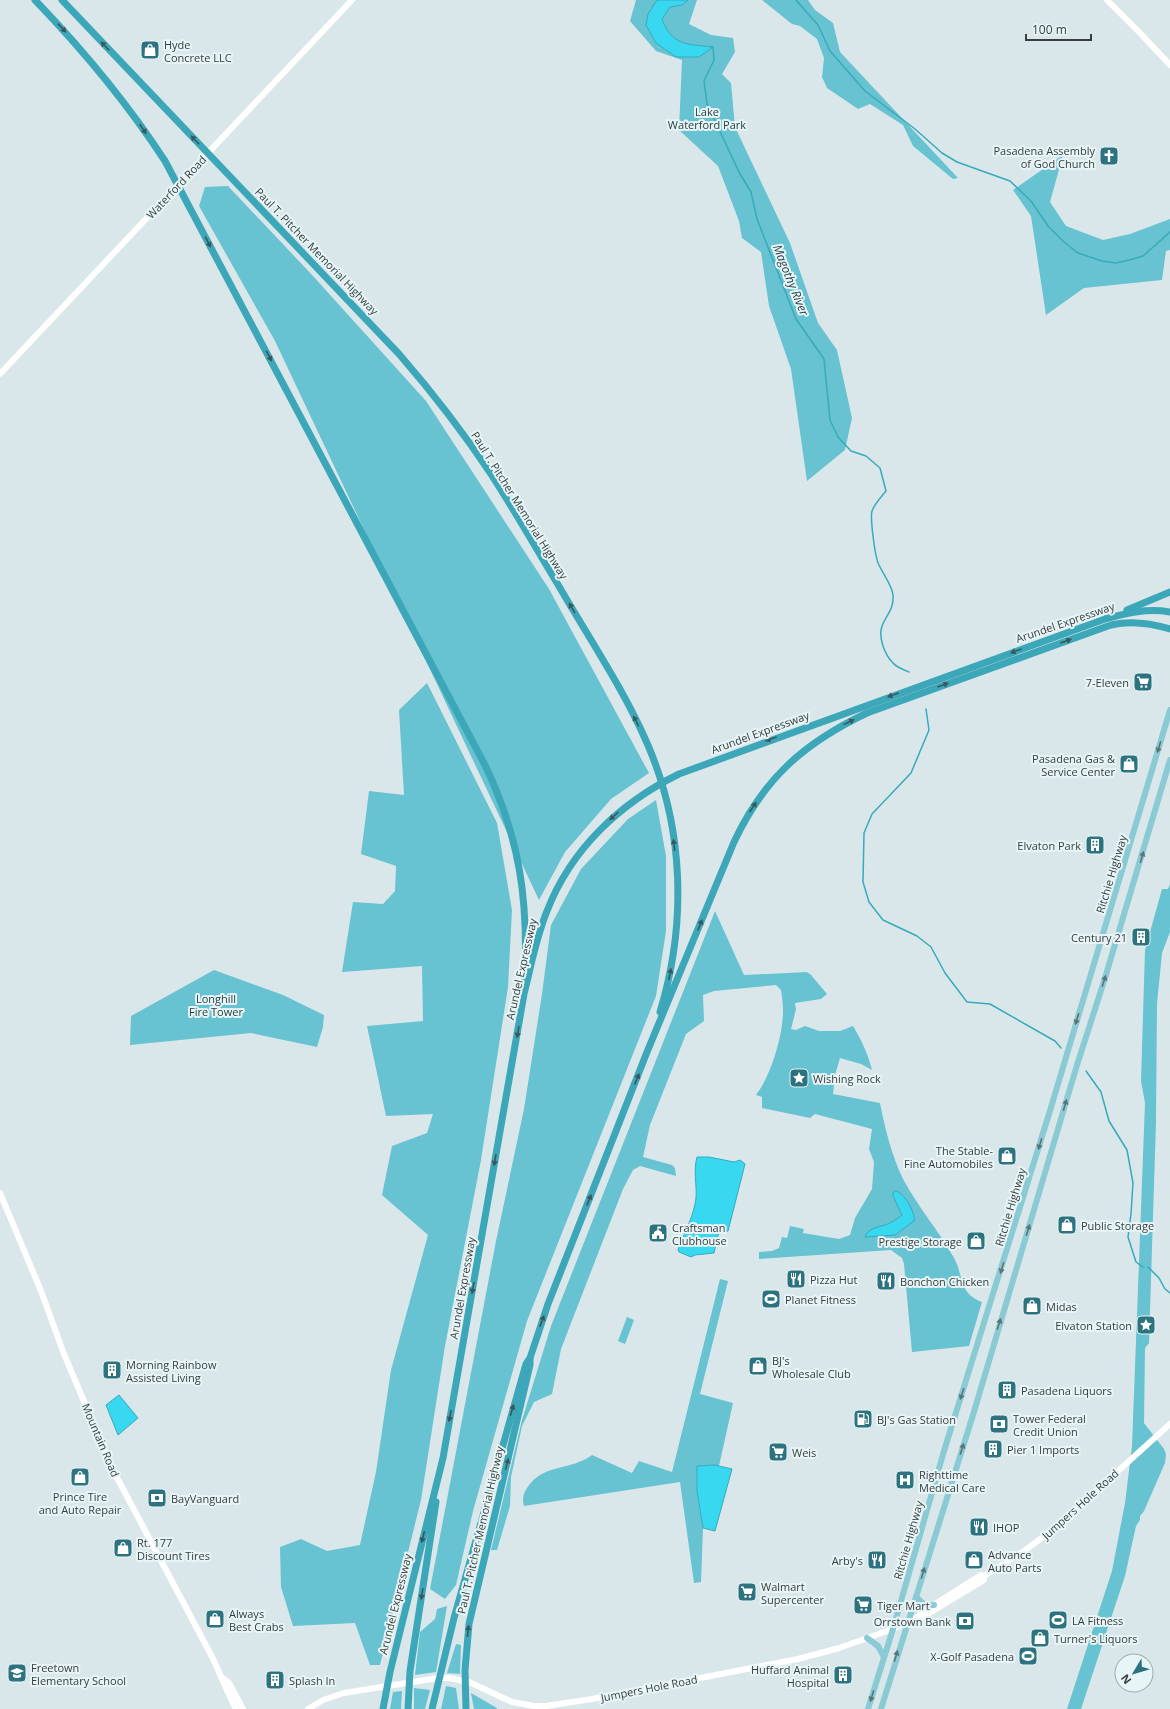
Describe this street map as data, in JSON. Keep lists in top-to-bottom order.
{
  "streets": {
    "highway": ["Paul T. Pitcher Memorial Highway", "Arundel Expressway"],
    "main road": [
      "Waterford Road",
      "Ritchie Highway",
      "Mountain Road",
      "Jumpers Hole Road"
    ]
  },
  "crossings": [
    ["Paul T. Pitcher Memorial Highway", "Arundel Expressway"],
    ["Ritchie Highway", "Jumpers Hole Road"]
  ],
  "one_way": ["Paul T. Pitcher Memorial Highway"],
  "water": ["Magothy River"],
  "parks": ["Lake Waterford Park", "Longhill Fire Tower"],
  "places": {
    "shop": [
      "Hyde Concrete LLC",
      "Pasadena Gas & Service Center",
      "The Stable- Fine Automobiles",
      "Public Storage",
      "Prestige Storage",
      "Midas",
      "BJ's Wholesale Club",
      "Prince Tire and Auto Repair",
      "Rt. 177 Discount Tires",
      "Advance Auto Parts",
      "Always Best Crabs",
      "Turner's Liquors"
    ],
    "church": ["Pasadena Assembly of God Church"],
    "supermarket": [
      "7-Eleven",
      "Weis",
      "Walmart Supercenter",
      "Tiger Mart"
    ],
    "building": [
      "Elvaton Park",
      "Century 21",
      "Morning Rainbow Assisted Living",
      "Pasadena Liquors",
      "Pier 1 Imports",
      "Huffard Animal Hospital",
      "Splash In"
    ],
    "place": ["Wishing Rock", "Elvaton Station"],
    "public building": ["Craftsman Clubhouse"],
    "restaurant": [
      "Pizza Hut",
      "Bonchon Chicken",
      "IHOP",
      "Arby's"
    ],
    "sports": ["Planet Fitness", "LA Fitness", "X-Golf Pasadena"],
    "fuel station": ["BJ's Gas Station"],
    "bank": ["Tower Federal Credit Union", "BayVanguard", "Orrstown Bank"],
    "hospital": ["Righttime Medical Care"],
    "school or university": ["Freetown Elementary School"]
  },
  "scale_bar": "100 m",
  "north": "bottom left"
}
